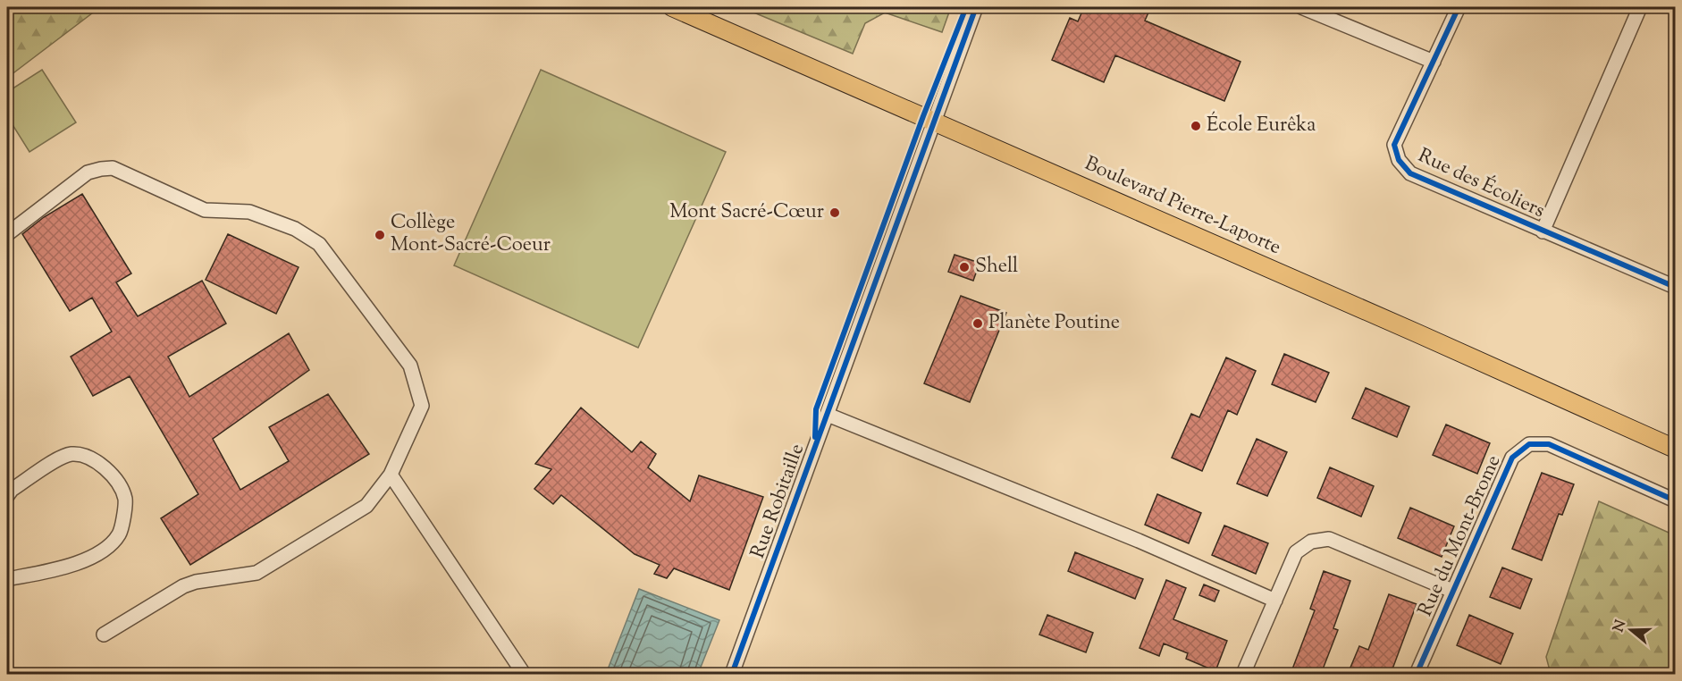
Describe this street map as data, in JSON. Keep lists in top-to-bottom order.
{
  "streets": {
    "main road": ["Boulevard Pierre-Laporte"],
    "street": ["Rue des Écoliers", "Rue Robitaille", "Rue du Mont-Brome"]
  },
  "crossings": [
    ["Boulevard Pierre-Laporte", "Rue Robitaille"]
  ],
  "places": [
    "École Eurêka",
    "Mont Sacré-Cœur",
    "Collège Mont-Sacré-Coeur",
    "Shell",
    "Planète Poutine"
  ],
  "north": "left"
}
